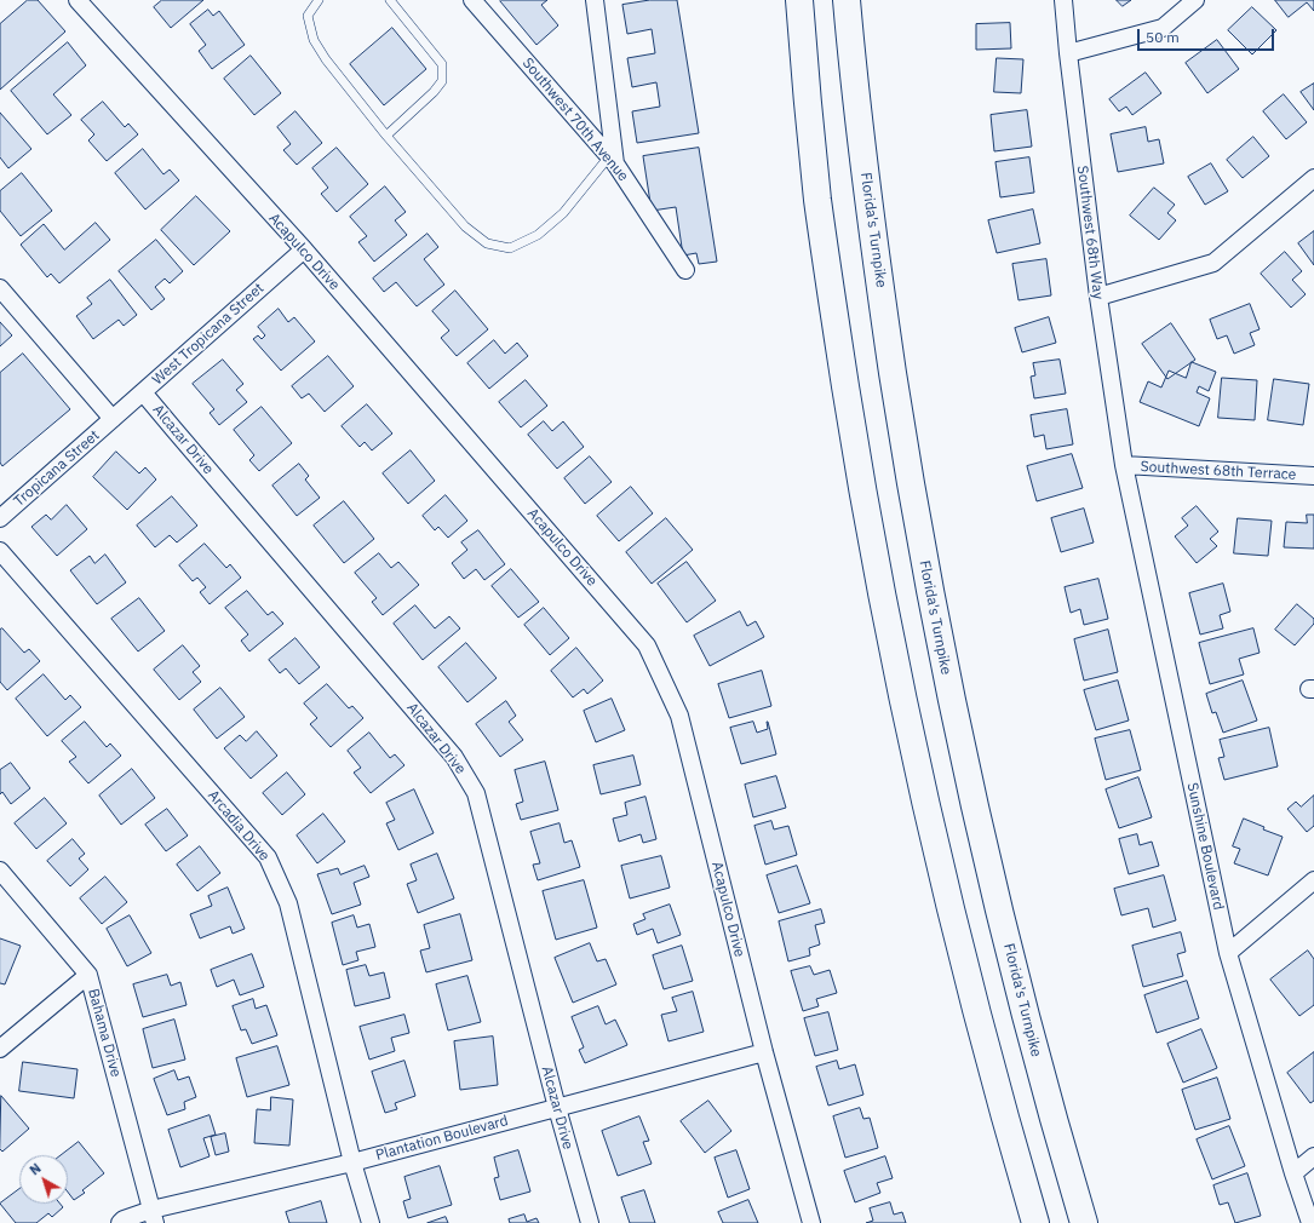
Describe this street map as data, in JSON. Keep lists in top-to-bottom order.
{
  "streets": {
    "highway": ["Florida's Turnpike"],
    "street": [
      "Southwest 70th Avenue",
      "Southwest 68th Way",
      "Acapulco Drive",
      "West Tropicana Street",
      "Alcazar Drive",
      "Tropicana Street",
      "Southwest 68th Terrace",
      "Arcadia Drive",
      "Sunshine Boulevard",
      "Bahama Drive",
      "Plantation Boulevard"
    ]
  },
  "crossings": [
    ["Southwest 68th Way", "Southwest 68th Terrace"],
    ["Southwest 68th Way", "Sunshine Boulevard"],
    ["Acapulco Drive", "West Tropicana Street"],
    ["Acapulco Drive", "Plantation Boulevard"],
    ["West Tropicana Street", "Alcazar Drive"],
    ["West Tropicana Street", "Tropicana Street"],
    ["Alcazar Drive", "Plantation Boulevard"],
    ["Southwest 68th Terrace", "Sunshine Boulevard"],
    ["Arcadia Drive", "Plantation Boulevard"],
    ["Bahama Drive", "Plantation Boulevard"]
  ],
  "scale_bar": "50 m",
  "north": "top left"
}
